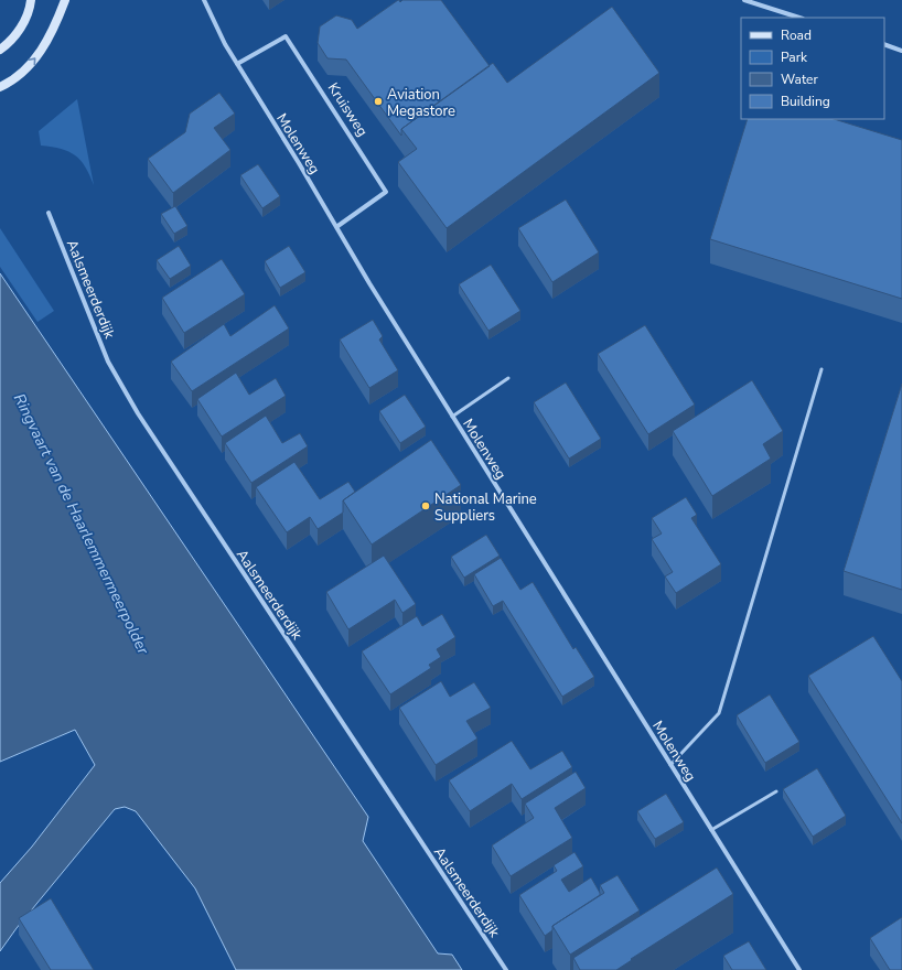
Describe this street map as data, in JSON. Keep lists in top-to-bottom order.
{
  "streets": {
    "street": ["Kruisweg", "Molenweg", "Aalsmeerderdijk"]
  },
  "crossings": [
    ["Kruisweg", "Molenweg"]
  ],
  "water": ["Ringvaart van de Haarlemmermeerpolder"],
  "places": ["Aviation Megastore", "National Marine Suppliers"],
  "legend": [
    "Road",
    "Park",
    "Water",
    "Building"
  ]
}
